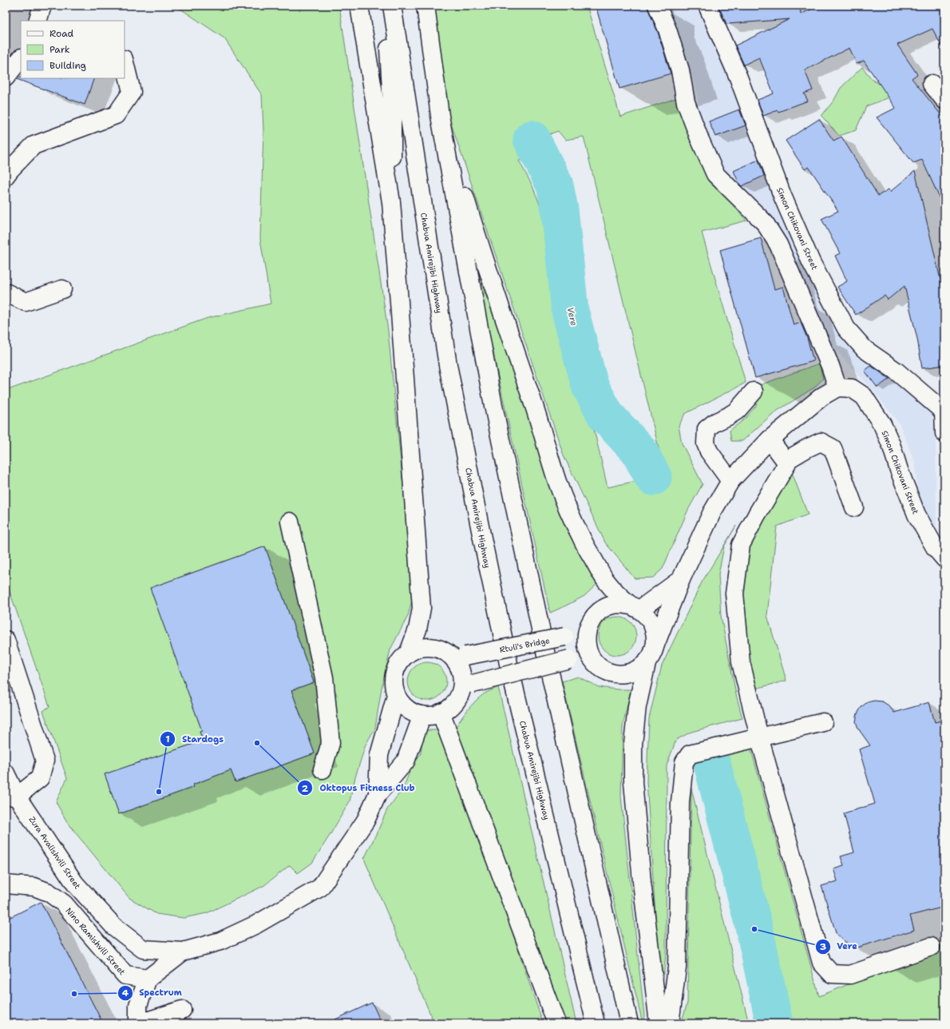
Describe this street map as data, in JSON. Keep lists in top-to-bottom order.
{
  "streets": {
    "main road": [
      "Simon Chikovani Street",
      "Chabua Amirejibi Highway",
      "Rtuli's Bridge",
      "Zura Avalishvili Street",
      "Nino Ramishvili Street"
    ]
  },
  "water": ["Vere"],
  "places": [
    "Oktopus Fitness Club",
    "Stardogs",
    "Vere",
    "Spectrum"
  ],
  "legend": ["Road", "Park", "Building"]
}
